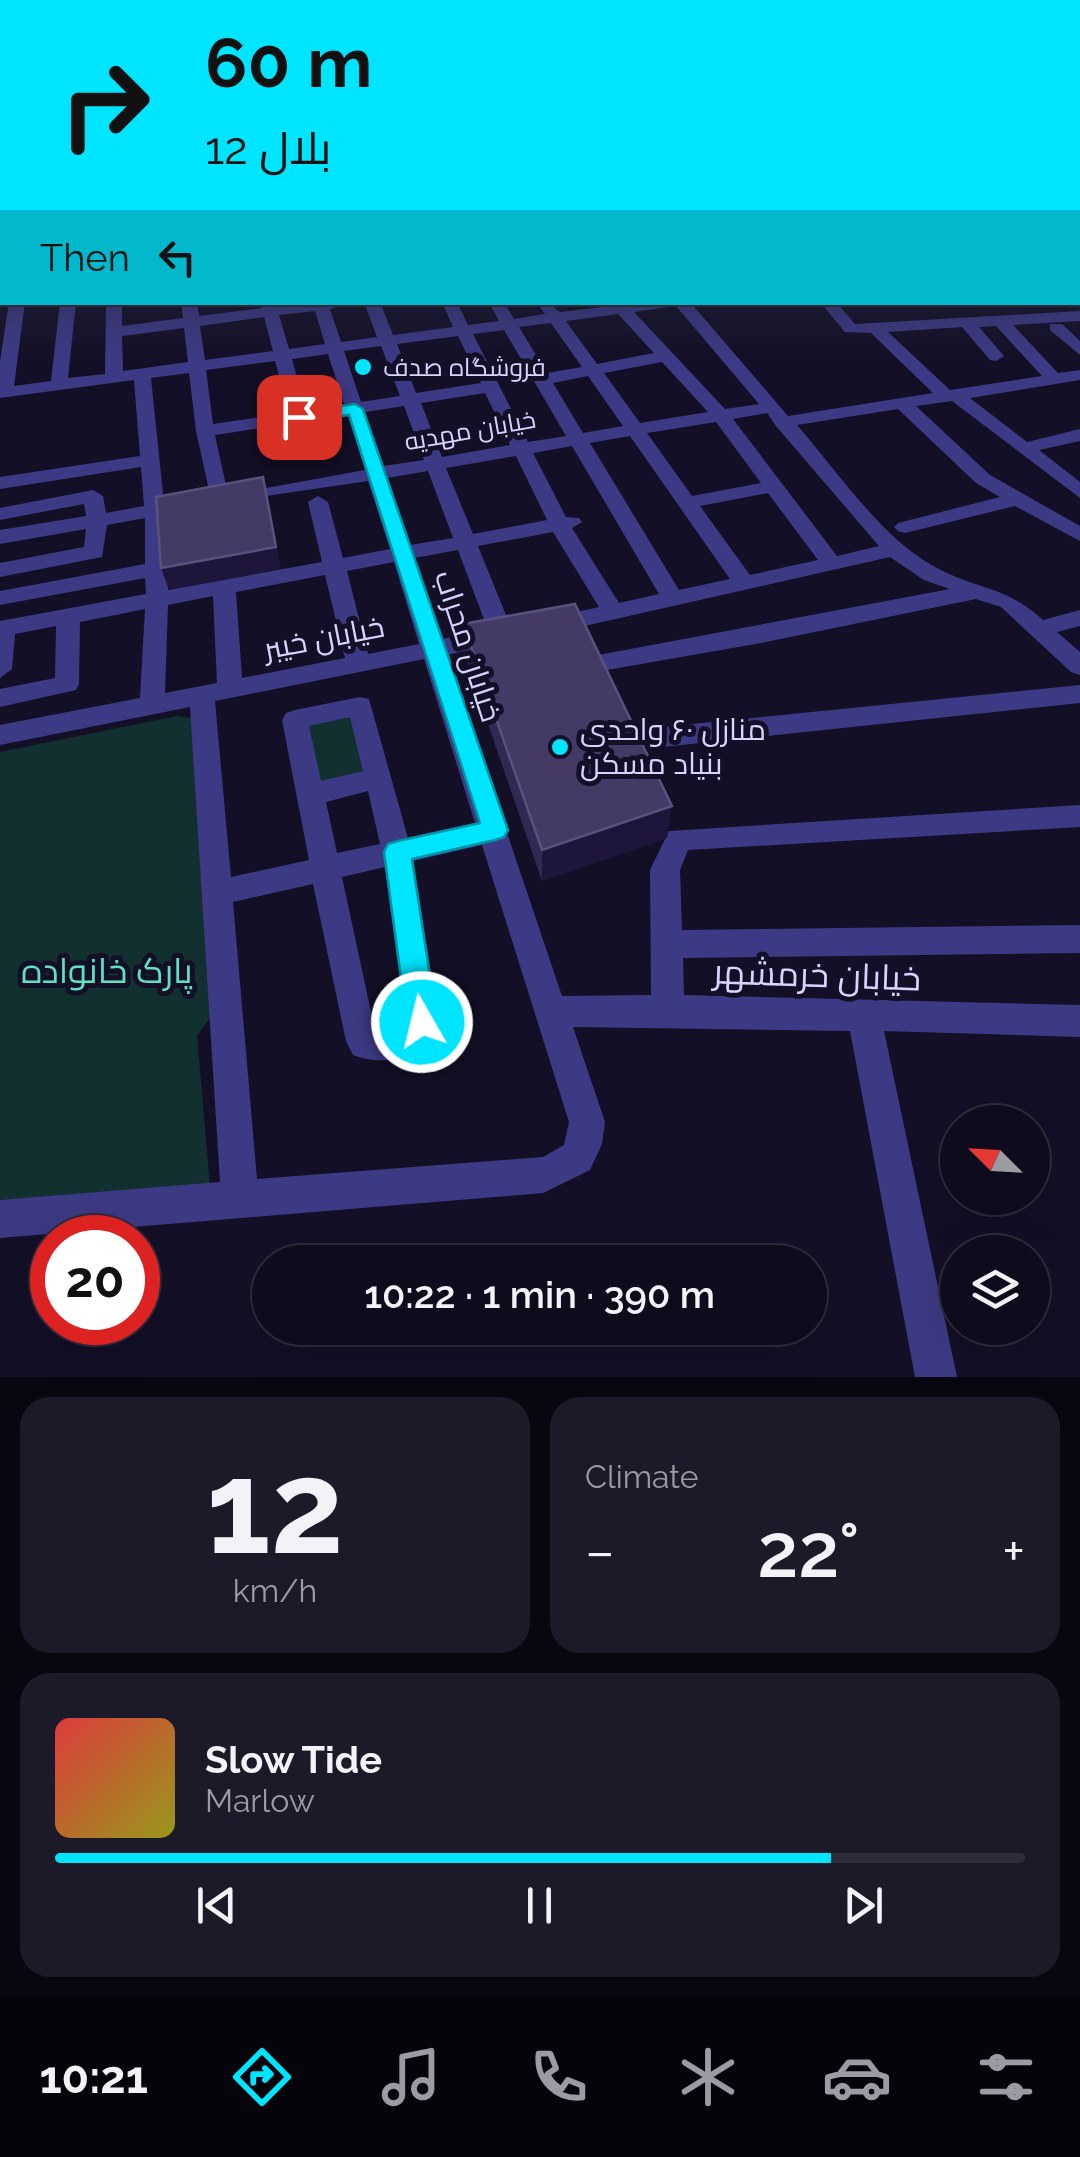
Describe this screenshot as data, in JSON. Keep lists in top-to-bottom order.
{
  "streets": {
    "street": [
      "خیابان مهدیه",
      "خیابان خیبر",
      "خیابان محراب",
      "خیابان خرمشهر"
    ]
  },
  "crossings": [
    ["خیابان مهدیه", "خیابان محراب"],
    ["خیابان خیبر", "خیابان محراب"],
    ["خیابان محراب", "خیابان خرمشهر"]
  ],
  "parks": ["پارک خانواده"],
  "places": ["فروشگاه صدف", "منازل ۶۰ واحدی بنیاد مسکن"],
  "north": "top left",
  "page": {
    "turn": ["60 m", "بلال 12"],
    "then": "Then",
    "limit": "20",
    "trip": "10:22 · 1 min · 390 m",
    "tile": [
      ["12", "km/h"],
      "Climate"
    ],
    "heat": ["−", "22°", "+"],
    "song": ["Slow Tide", "Marlow"],
    "tabs": "10:21"
  }
}
